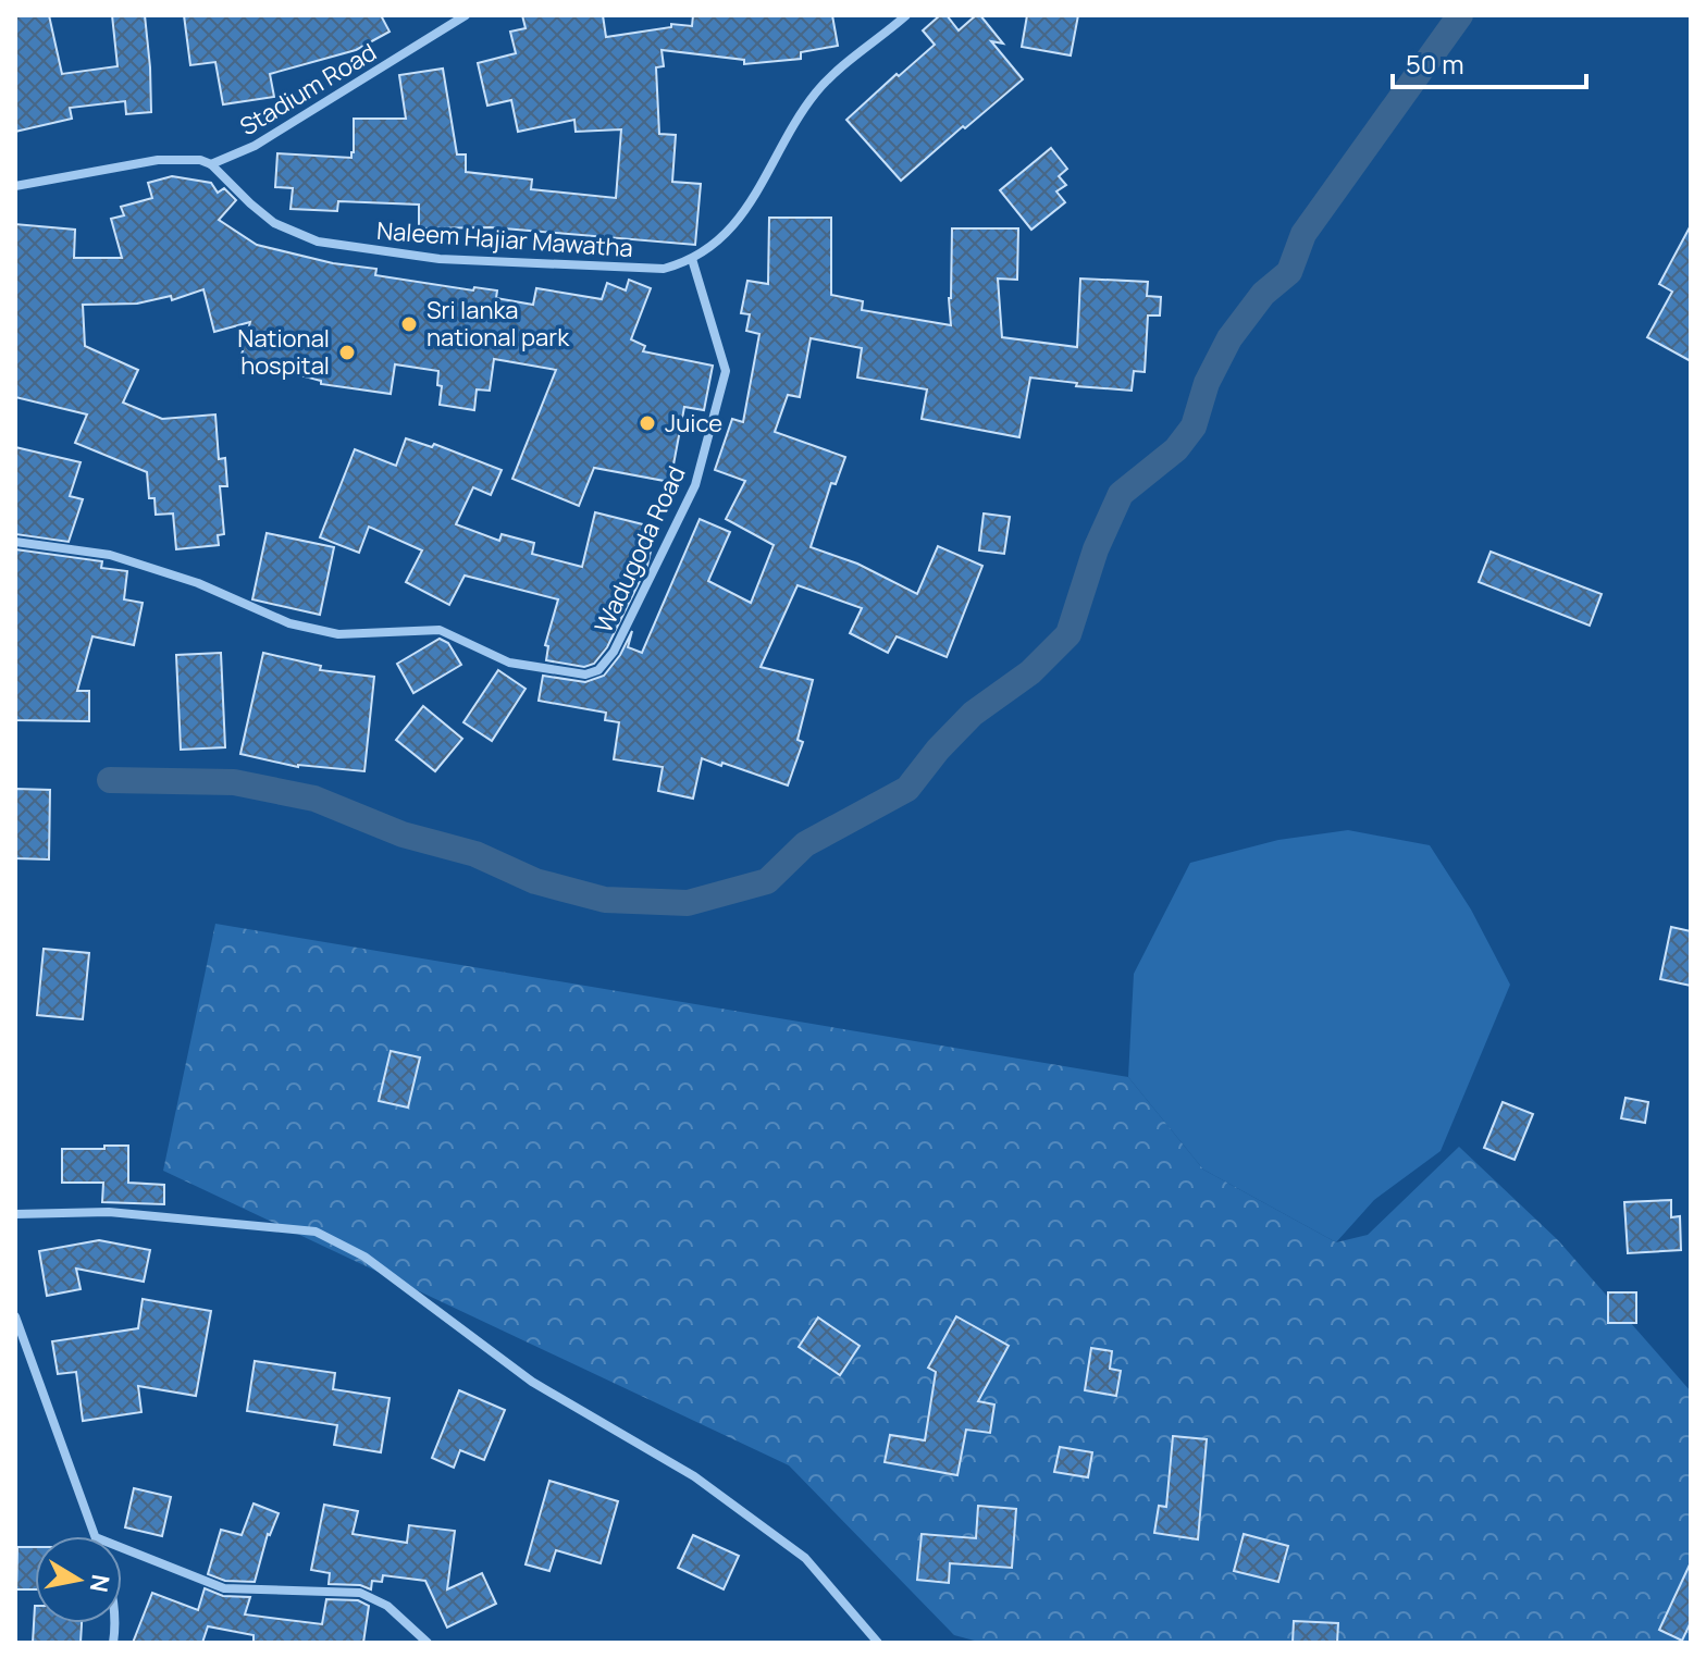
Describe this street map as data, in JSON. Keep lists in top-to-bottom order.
{
  "streets": {
    "street": ["Stadium Road", "Naleem Hajiar Mawatha", "Wadugoda Road"]
  },
  "crossings": [
    ["Stadium Road", "Naleem Hajiar Mawatha"],
    ["Naleem Hajiar Mawatha", "Wadugoda Road"]
  ],
  "places": ["Sri lanka national park", "National hospital", "Juice"],
  "scale_bar": "50 m",
  "north": "right"
}
